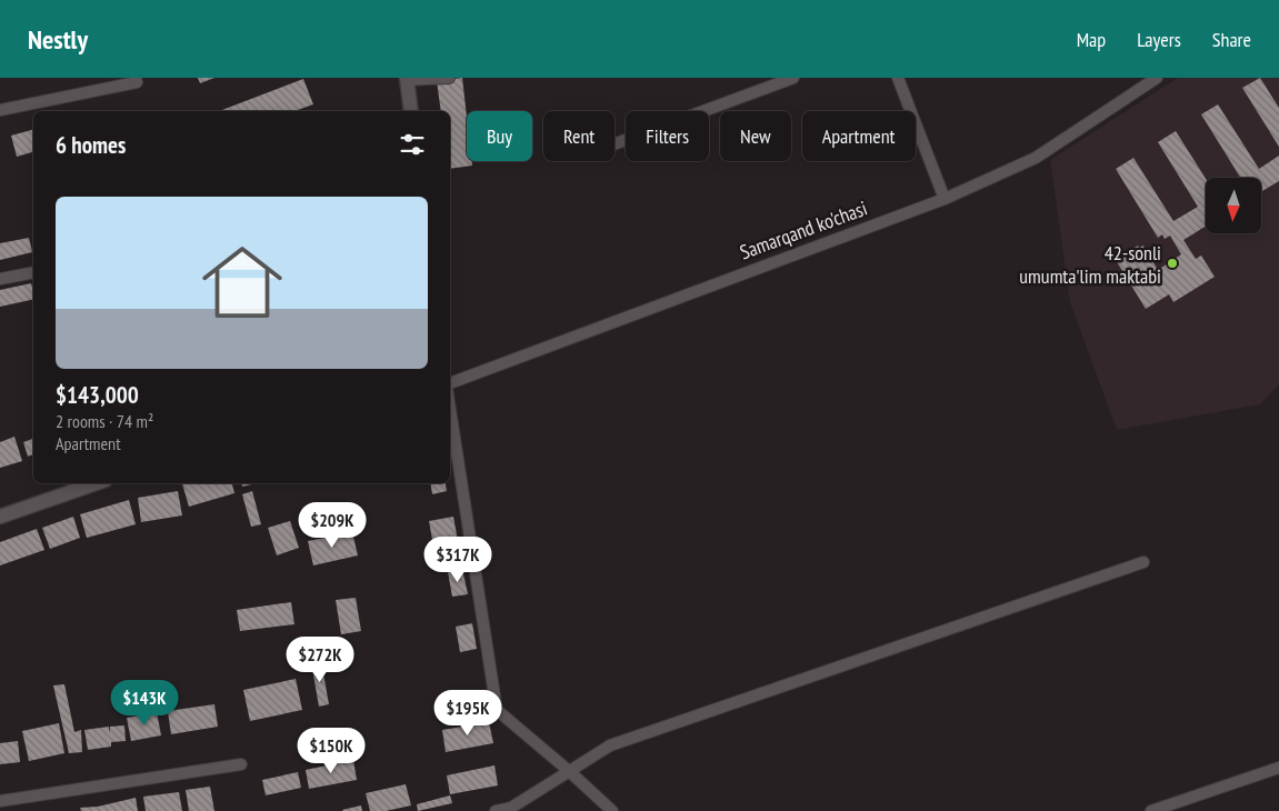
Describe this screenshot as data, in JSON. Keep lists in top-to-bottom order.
{
  "streets": {
    "street": ["Samarqand ko'chasi"]
  },
  "places": ["42-sonli umumta'lim maktabi"],
  "north": "bottom",
  "page": {
    "header": "Nestly",
    "nav": ["Map", "Layers", "Share"],
    "chip": [
      "Buy",
      "Rent",
      "Filters",
      "New",
      "Apartment"
    ],
    "heading": "6 homes",
    "list": [
      {
        "name": "$143,000",
        "note": "2 rooms · 74 m² · Apartment"
      }
    ],
    "price": [
      "$209K",
      "$317K",
      "$272K",
      "$143K",
      "$195K",
      "$150K"
    ]
  }
}
